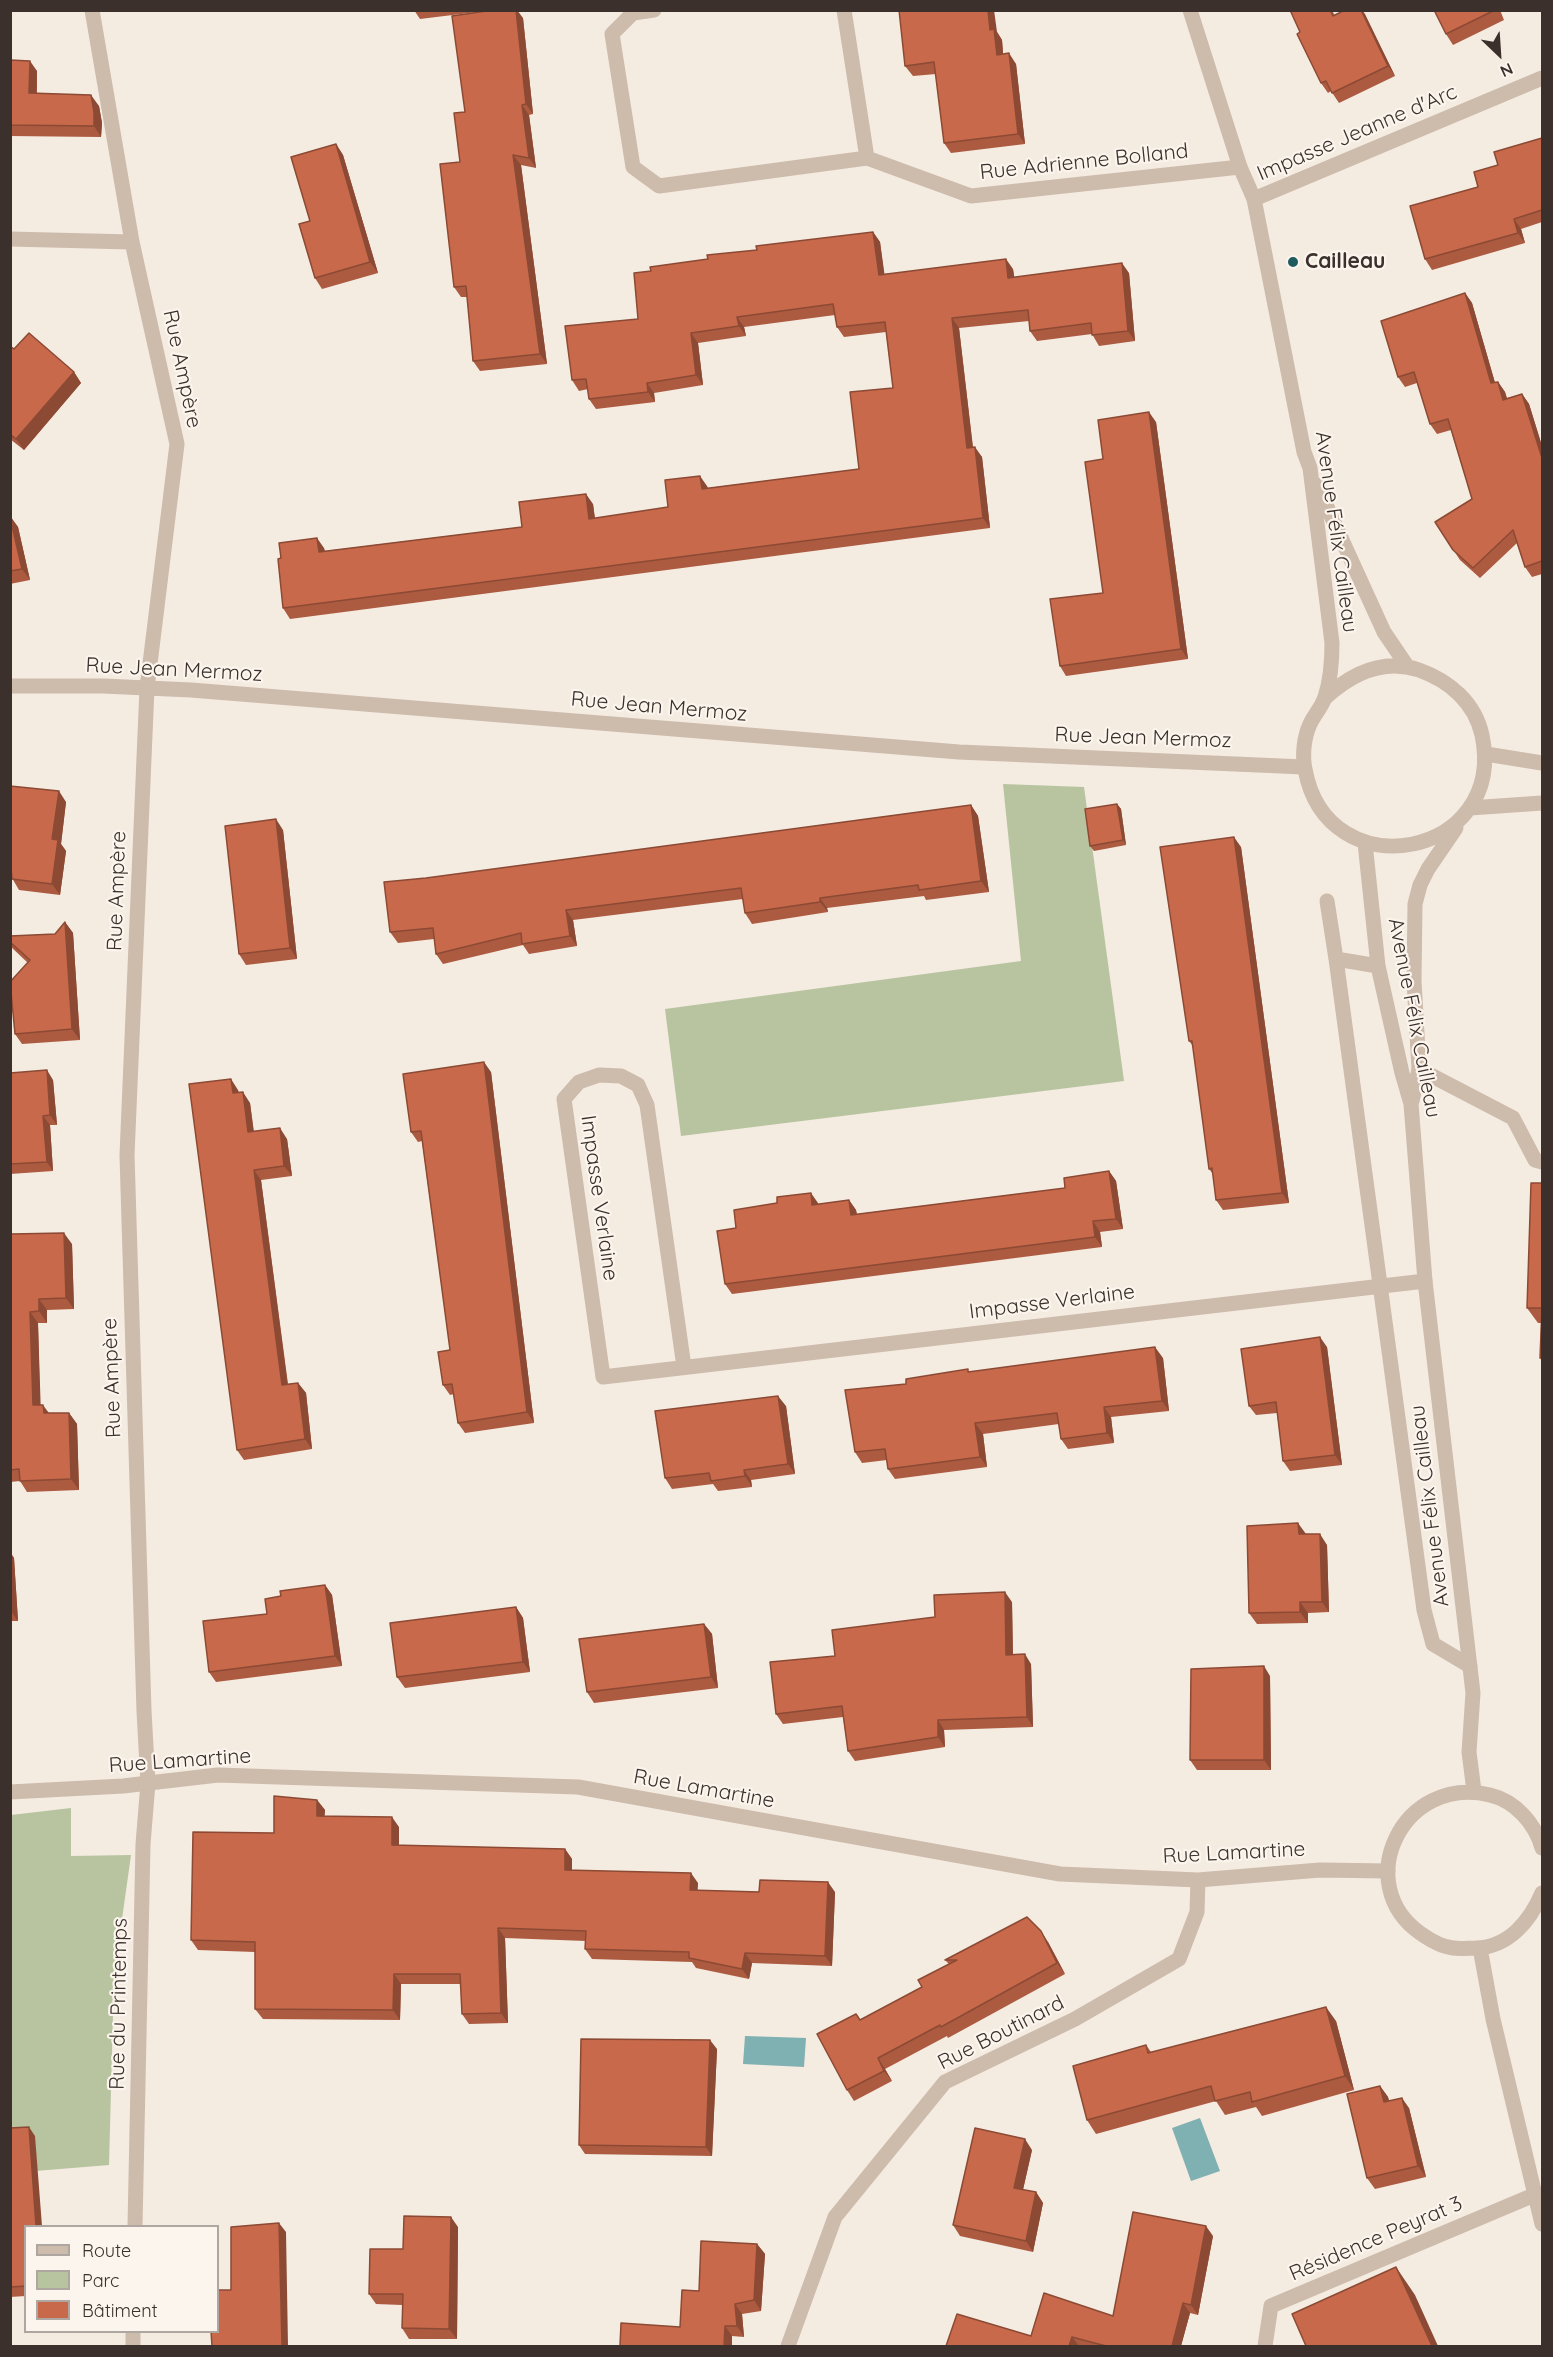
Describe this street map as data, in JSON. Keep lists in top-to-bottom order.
{
  "streets": {
    "street": [
      "Impasse Jeanne d'Arc",
      "Rue Adrienne Bolland",
      "Rue Ampère",
      "Avenue Félix Cailleau",
      "Rue Jean Mermoz",
      "Impasse Verlaine",
      "Rue Lamartine",
      "Rue du Printemps",
      "Rue Boutinard",
      "Résidence Peyrat 3"
    ]
  },
  "crossings": [
    ["Impasse Jeanne d'Arc", "Avenue Félix Cailleau"],
    ["Rue Adrienne Bolland", "Avenue Félix Cailleau"],
    ["Rue Ampère", "Rue Jean Mermoz"],
    ["Rue Ampère", "Rue Lamartine"],
    ["Rue Ampère", "Rue du Printemps"],
    ["Avenue Félix Cailleau", "Rue Jean Mermoz"],
    ["Avenue Félix Cailleau", "Impasse Verlaine"],
    ["Rue Lamartine", "Rue du Printemps"],
    ["Rue Lamartine", "Rue Boutinard"]
  ],
  "places": ["Cailleau"],
  "legend": ["Route", "Parc", "Bâtiment"],
  "north": "bottom right"
}
